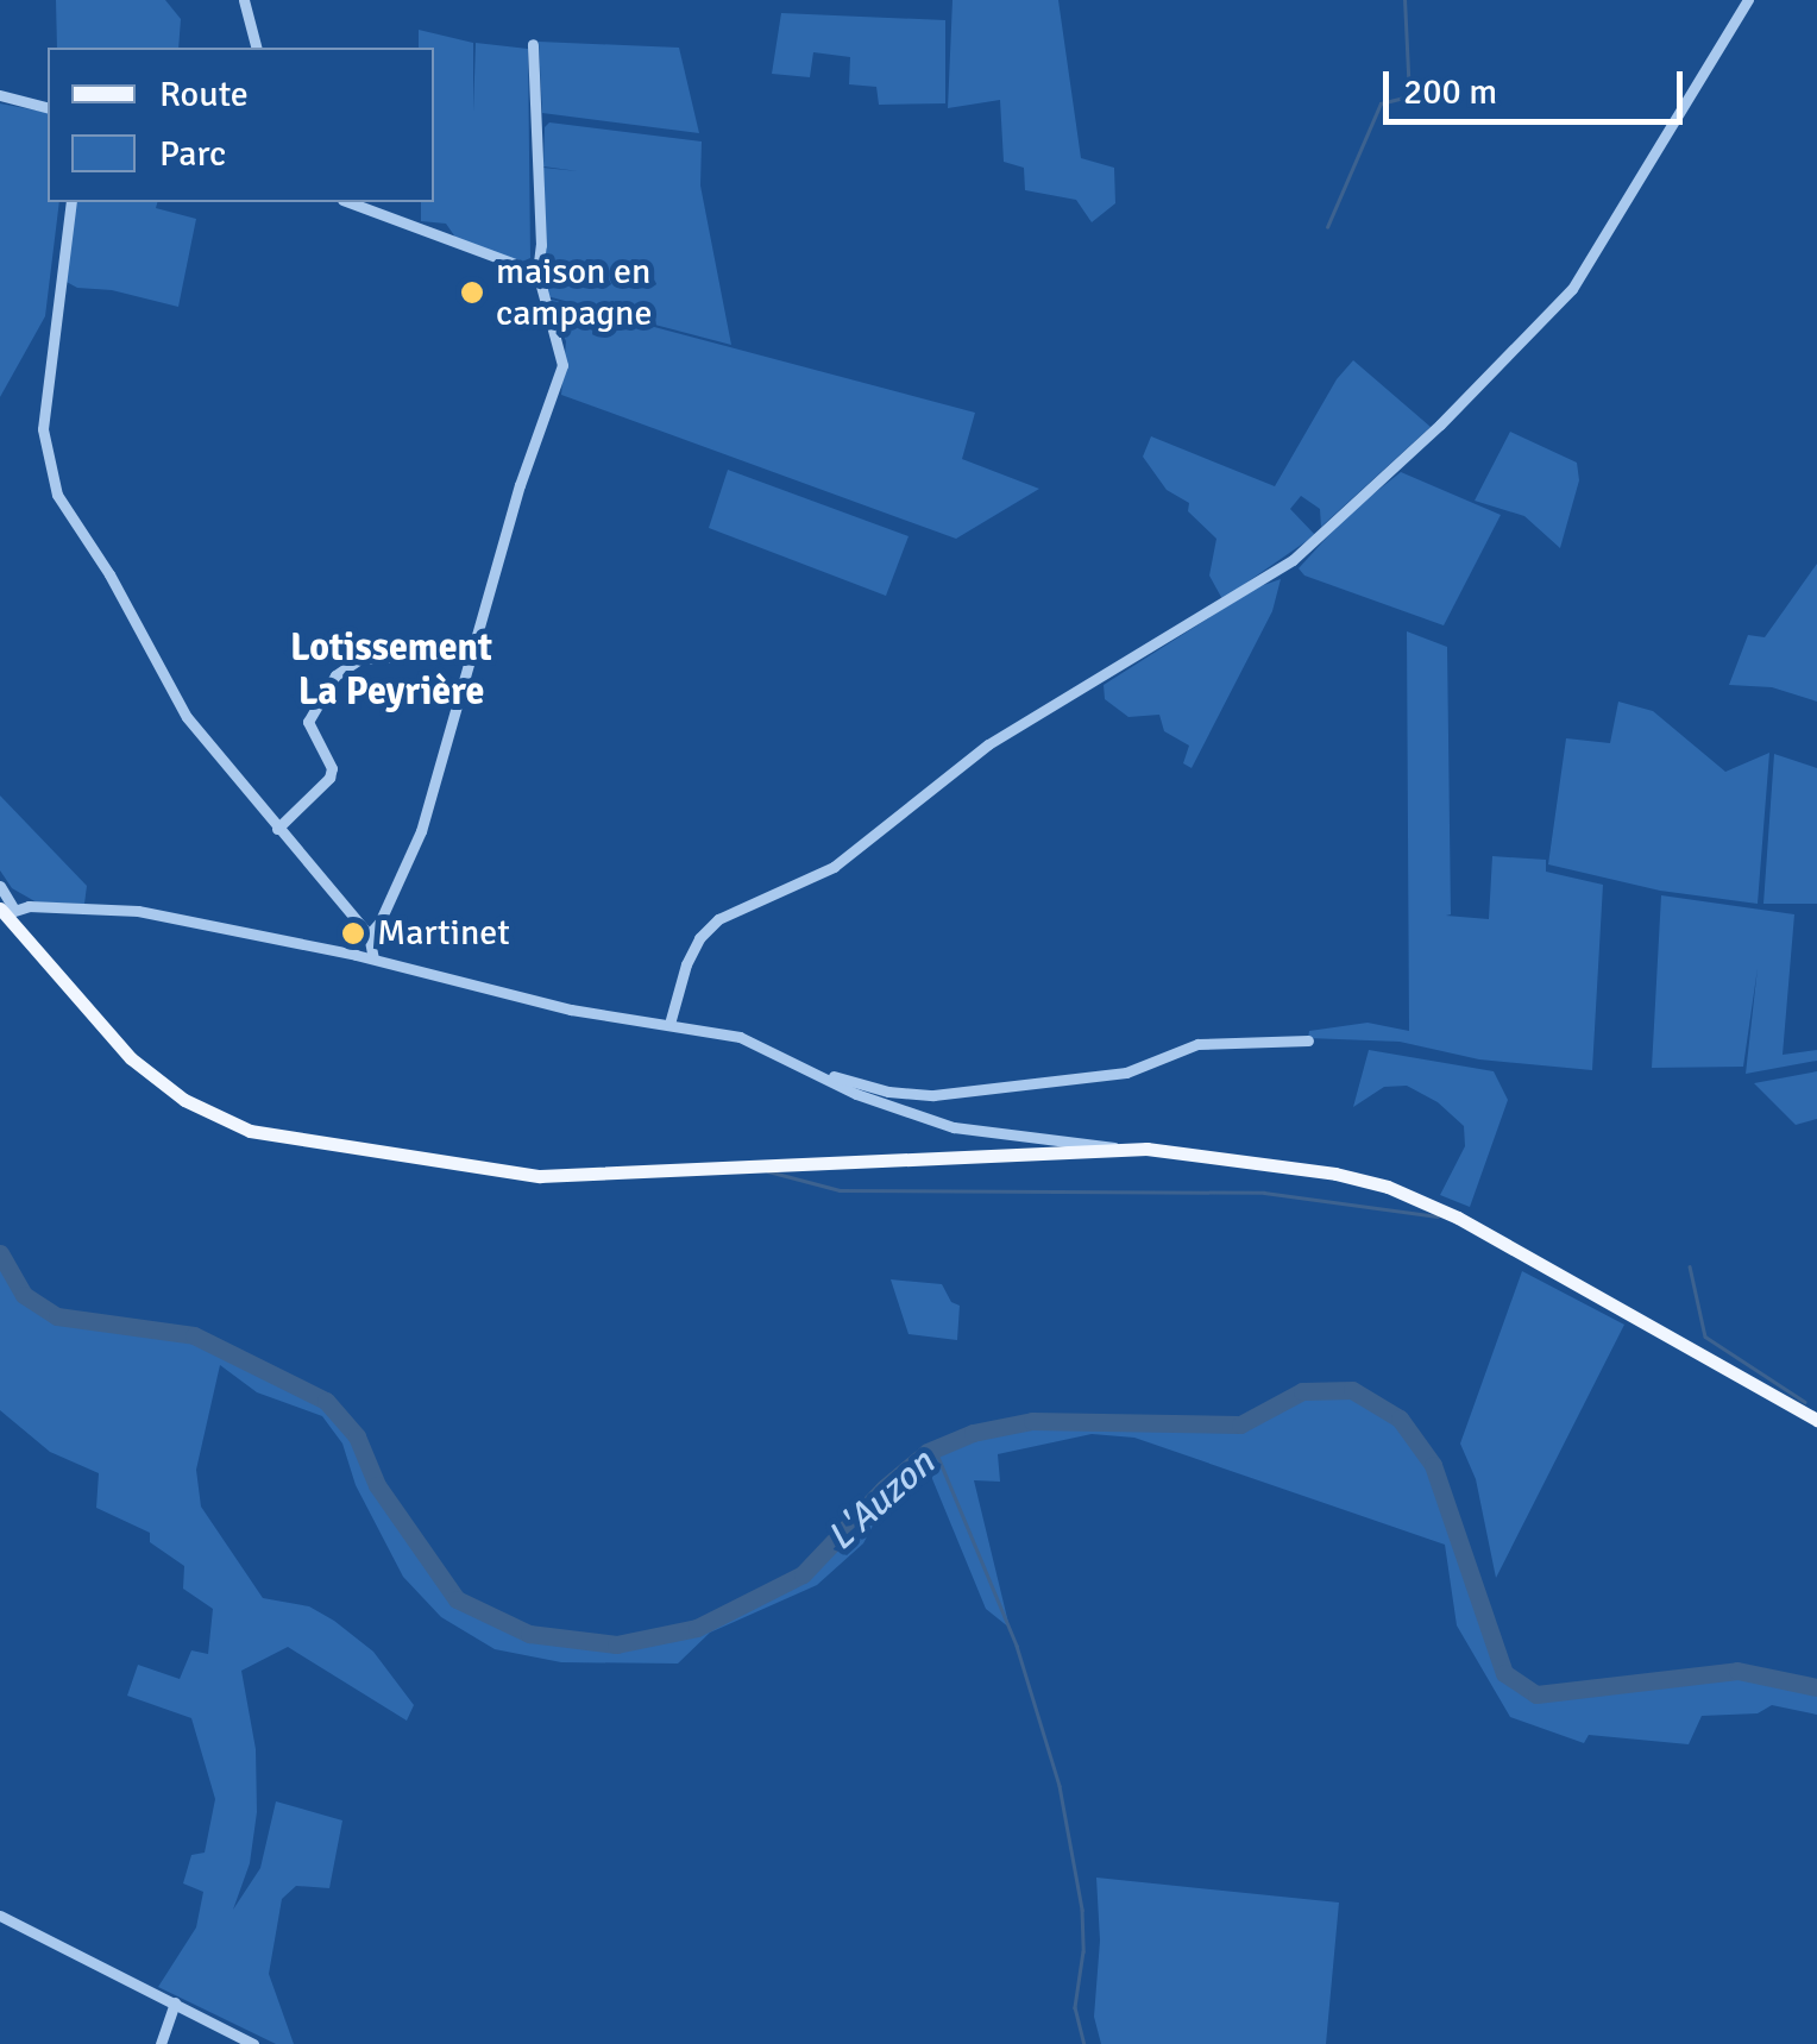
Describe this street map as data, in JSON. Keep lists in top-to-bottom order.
{
  "districts": ["Lotissement La Peyrière"],
  "water": ["L'Auzon"],
  "places": ["maison en campagne", "Martinet"],
  "legend": ["Route", "Parc"],
  "scale_bar": "200 m"
}
